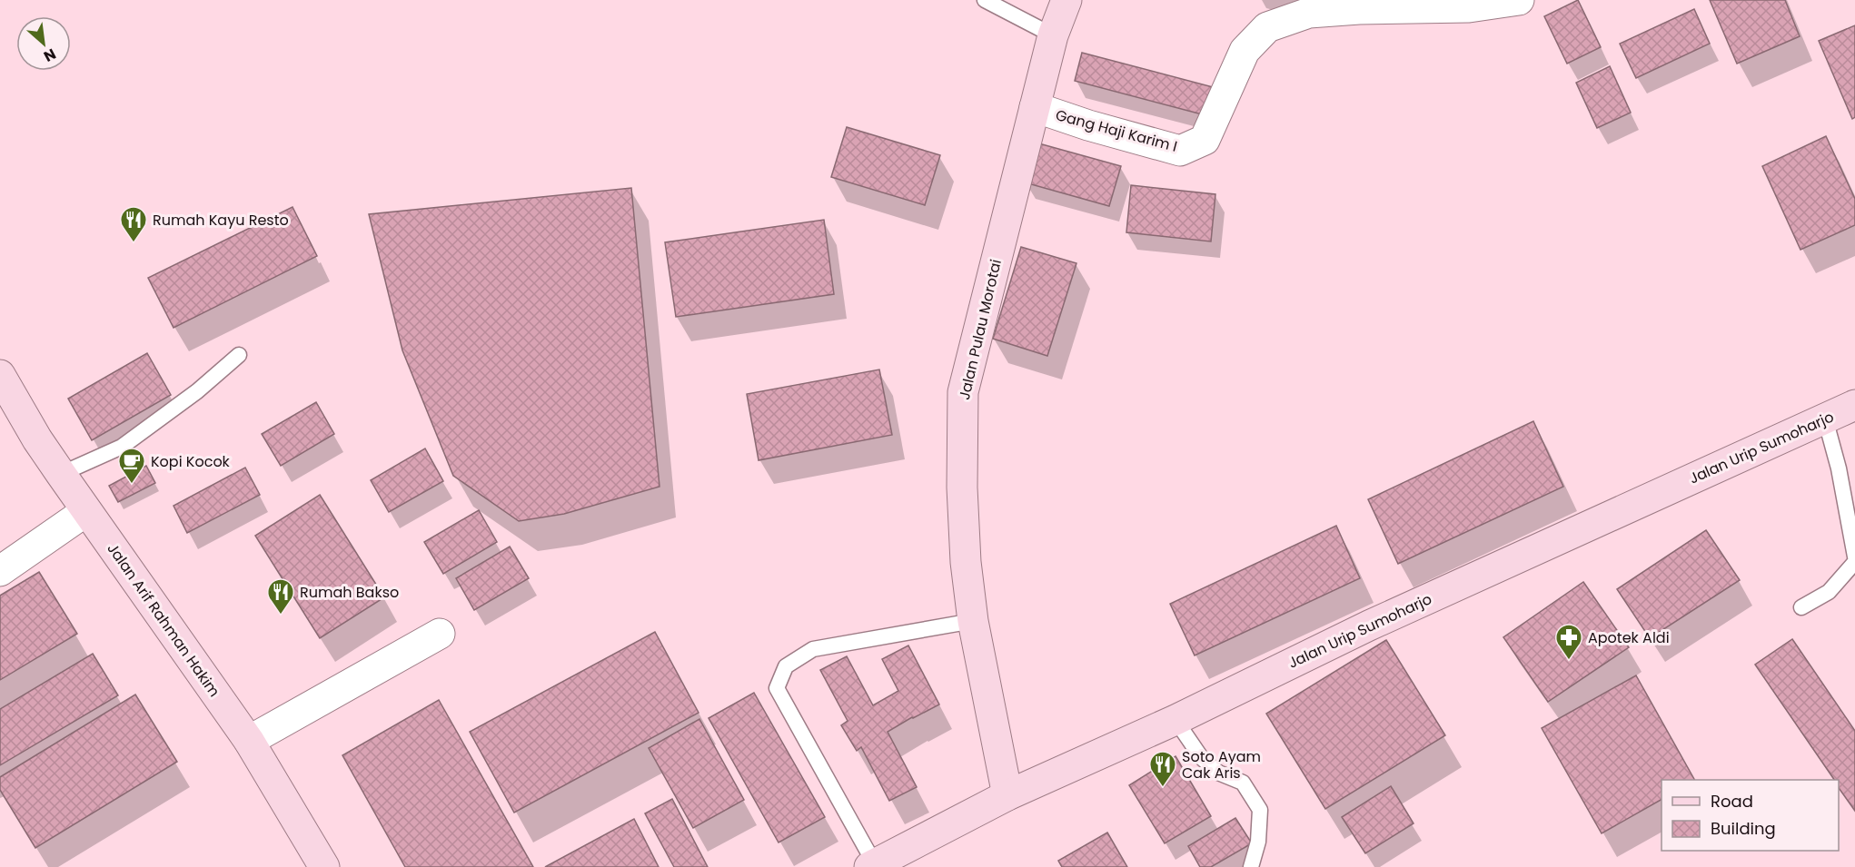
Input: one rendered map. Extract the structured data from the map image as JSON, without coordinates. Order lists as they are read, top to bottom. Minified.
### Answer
{"streets":{"street":["Gang Haji Karim I","Jalan Pulau Morotai","Jalan Urip Sumoharjo","Jalan Arif Rahman Hakim"]},"crossings":[["Gang Haji Karim I","Jalan Pulau Morotai"],["Jalan Pulau Morotai","Jalan Urip Sumoharjo"]],"places":{"restaurant":["Rumah Kayu Resto","Rumah Bakso","Soto Ayam Cak Aris"],"cafe":["Kopi Kocok"],"pharmacy":["Apotek Aldi"]},"legend":["Road","Building"],"north":"bottom right"}
